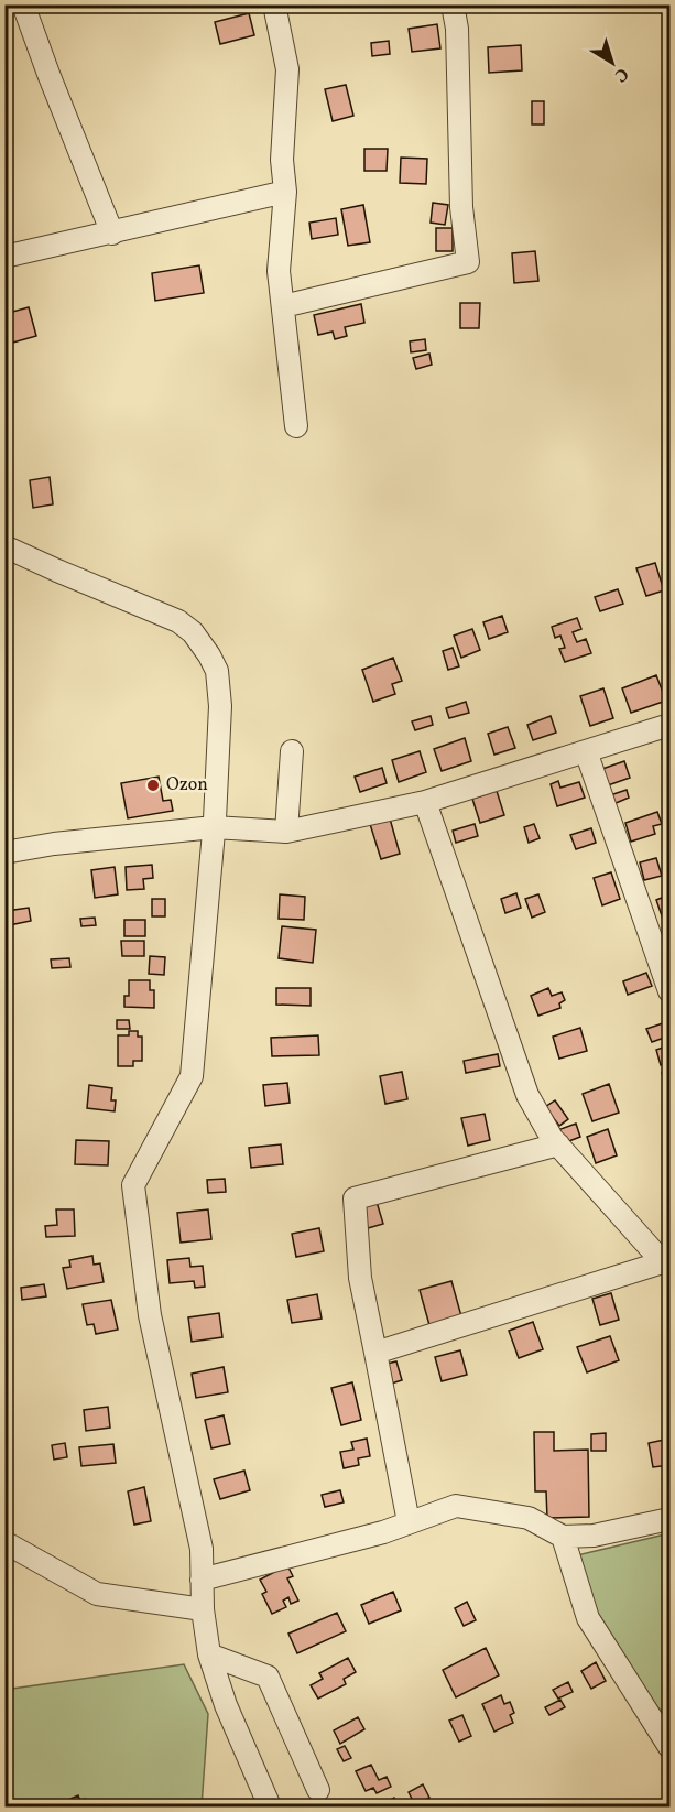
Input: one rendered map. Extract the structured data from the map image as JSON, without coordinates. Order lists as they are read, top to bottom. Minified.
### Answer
{"places":["Ozon"],"north":"bottom right"}
